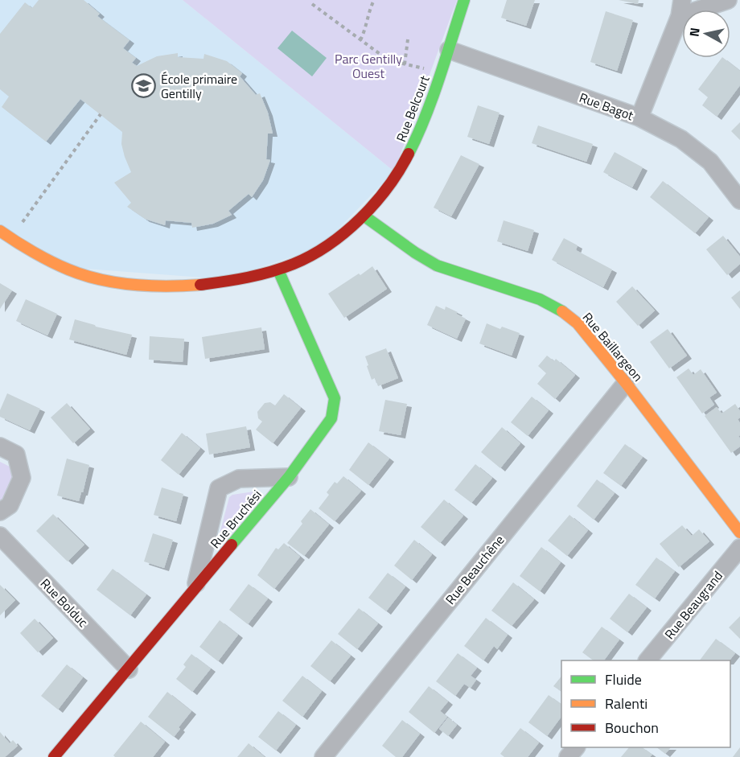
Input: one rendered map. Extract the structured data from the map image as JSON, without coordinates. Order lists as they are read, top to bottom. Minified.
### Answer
{"streets":{"street":["Rue Bagot","Rue Belcourt","Rue Baillargeon","Rue Bruchési","Rue Beauchêne","Rue Bolduc","Rue Beaugrand"]},"crossings":[["Rue Bagot","Rue Belcourt"],["Rue Belcourt","Rue Baillargeon"],["Rue Belcourt","Rue Bruchési"],["Rue Baillargeon","Rue Beauchêne"],["Rue Bruchési","Rue Bolduc"]],"parks":["Parc Gentilly Ouest"],"places":{"school or university":["École primaire Gentilly"]},"legend":["Fluide","Ralenti","Bouchon"],"north":"left"}
